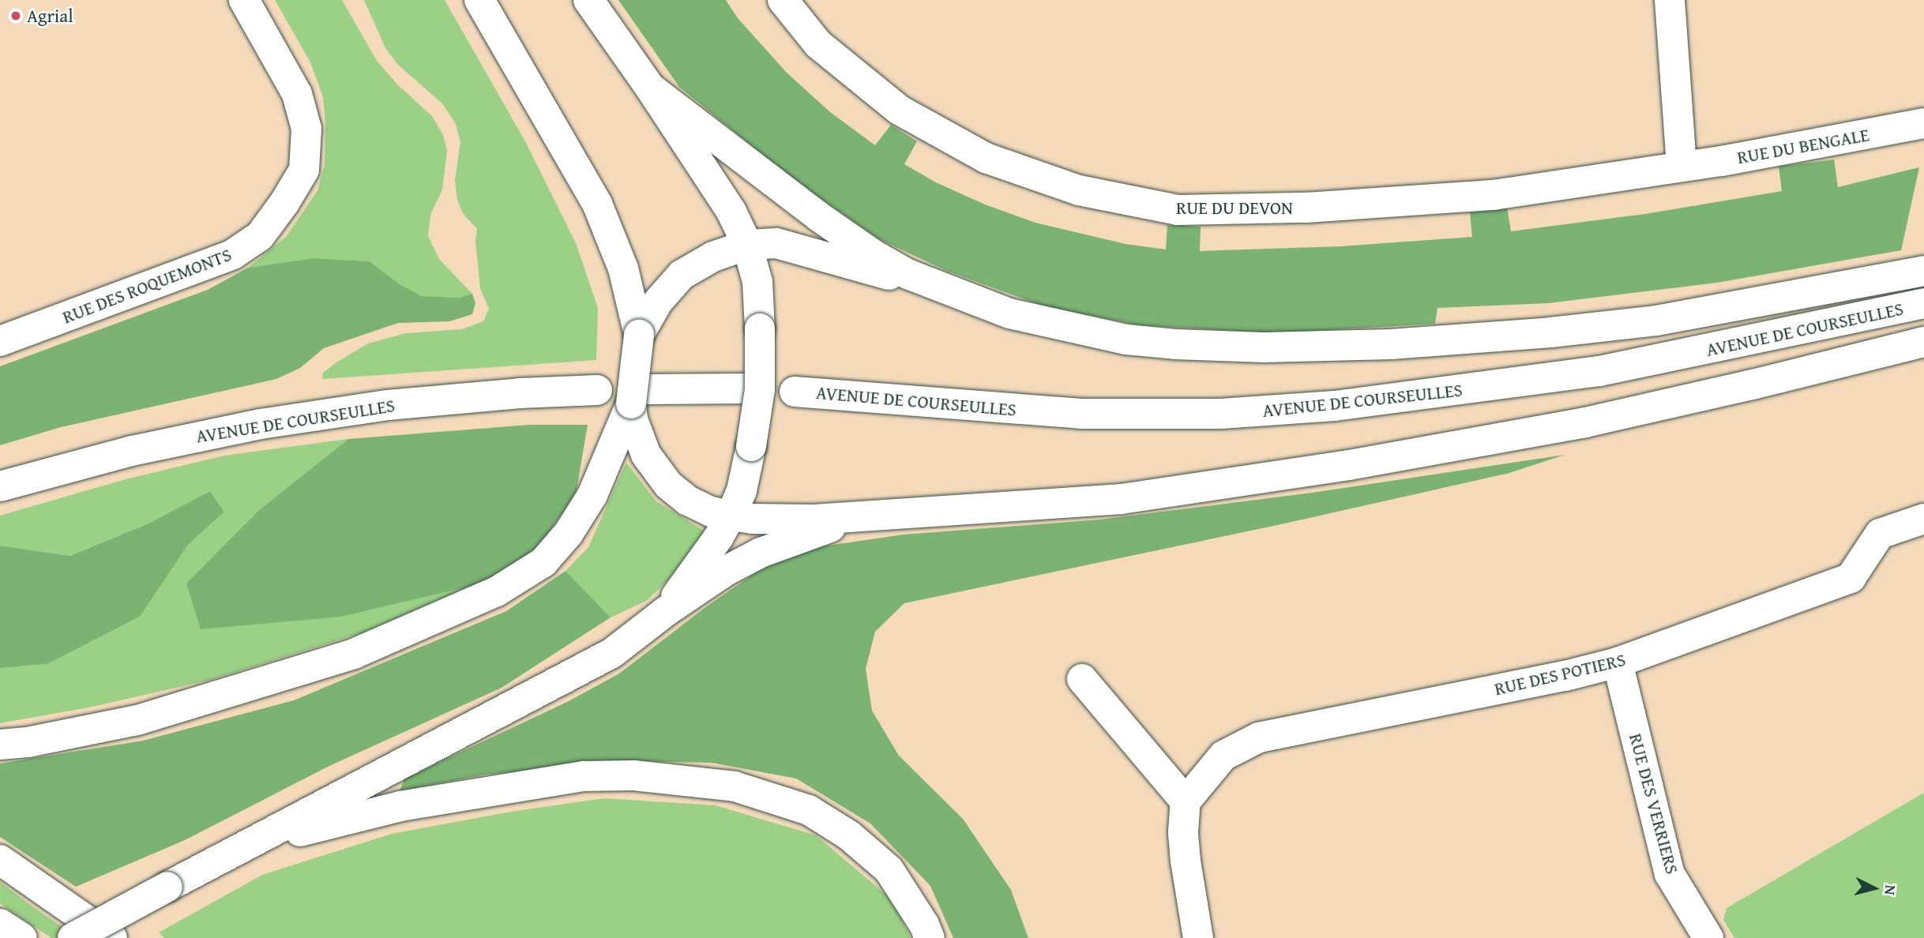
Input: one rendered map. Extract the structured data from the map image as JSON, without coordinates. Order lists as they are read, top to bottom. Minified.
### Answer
{"streets":{"street":["RUE DU BENGALE","RUE DU DEVON","RUE DES ROQUEMONTS","AVENUE DE COURSEULLES","RUE DES POTIERS","RUE DES VERRIERS"]},"crossings":[["RUE DU BENGALE","RUE DU DEVON"],["RUE DES POTIERS","RUE DES VERRIERS"]],"places":["Agrial"],"north":"right"}
